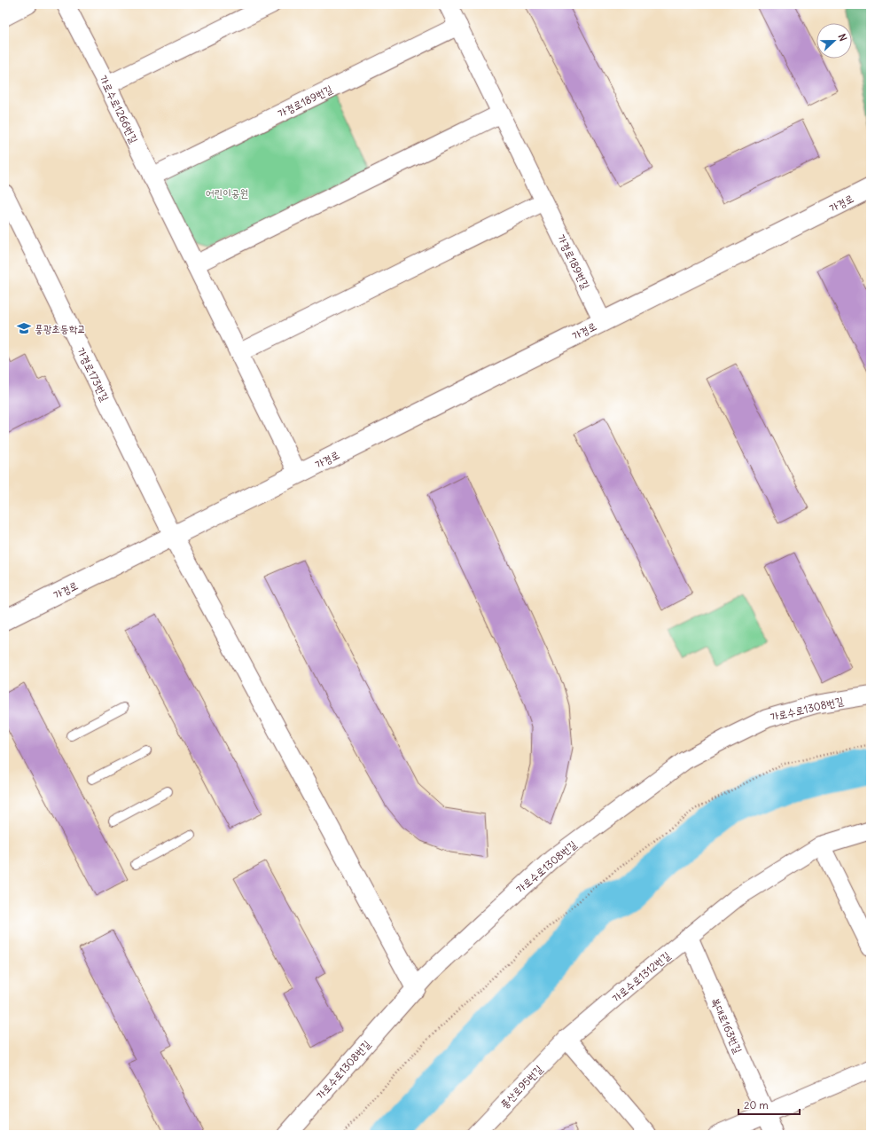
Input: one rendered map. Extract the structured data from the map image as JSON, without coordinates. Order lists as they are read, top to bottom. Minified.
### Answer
{"streets":{"street":["가경로189번길","가로수로1266번길","가경로","가경로173번길","가로수로1308번길","가로수로1312번길","복대로163번길","풍산로95번길"]},"crossings":[["가경로189번길","가로수로1266번길"],["가경로189번길","가경로"],["가경로","가경로173번길"],["가로수로1312번길","복대로163번길"],["가로수로1312번길","풍산로95번길"]],"parks":["어린이공원"],"places":{"school or university":["풍광초등학교"]},"scale_bar":"20 m","north":"right"}
